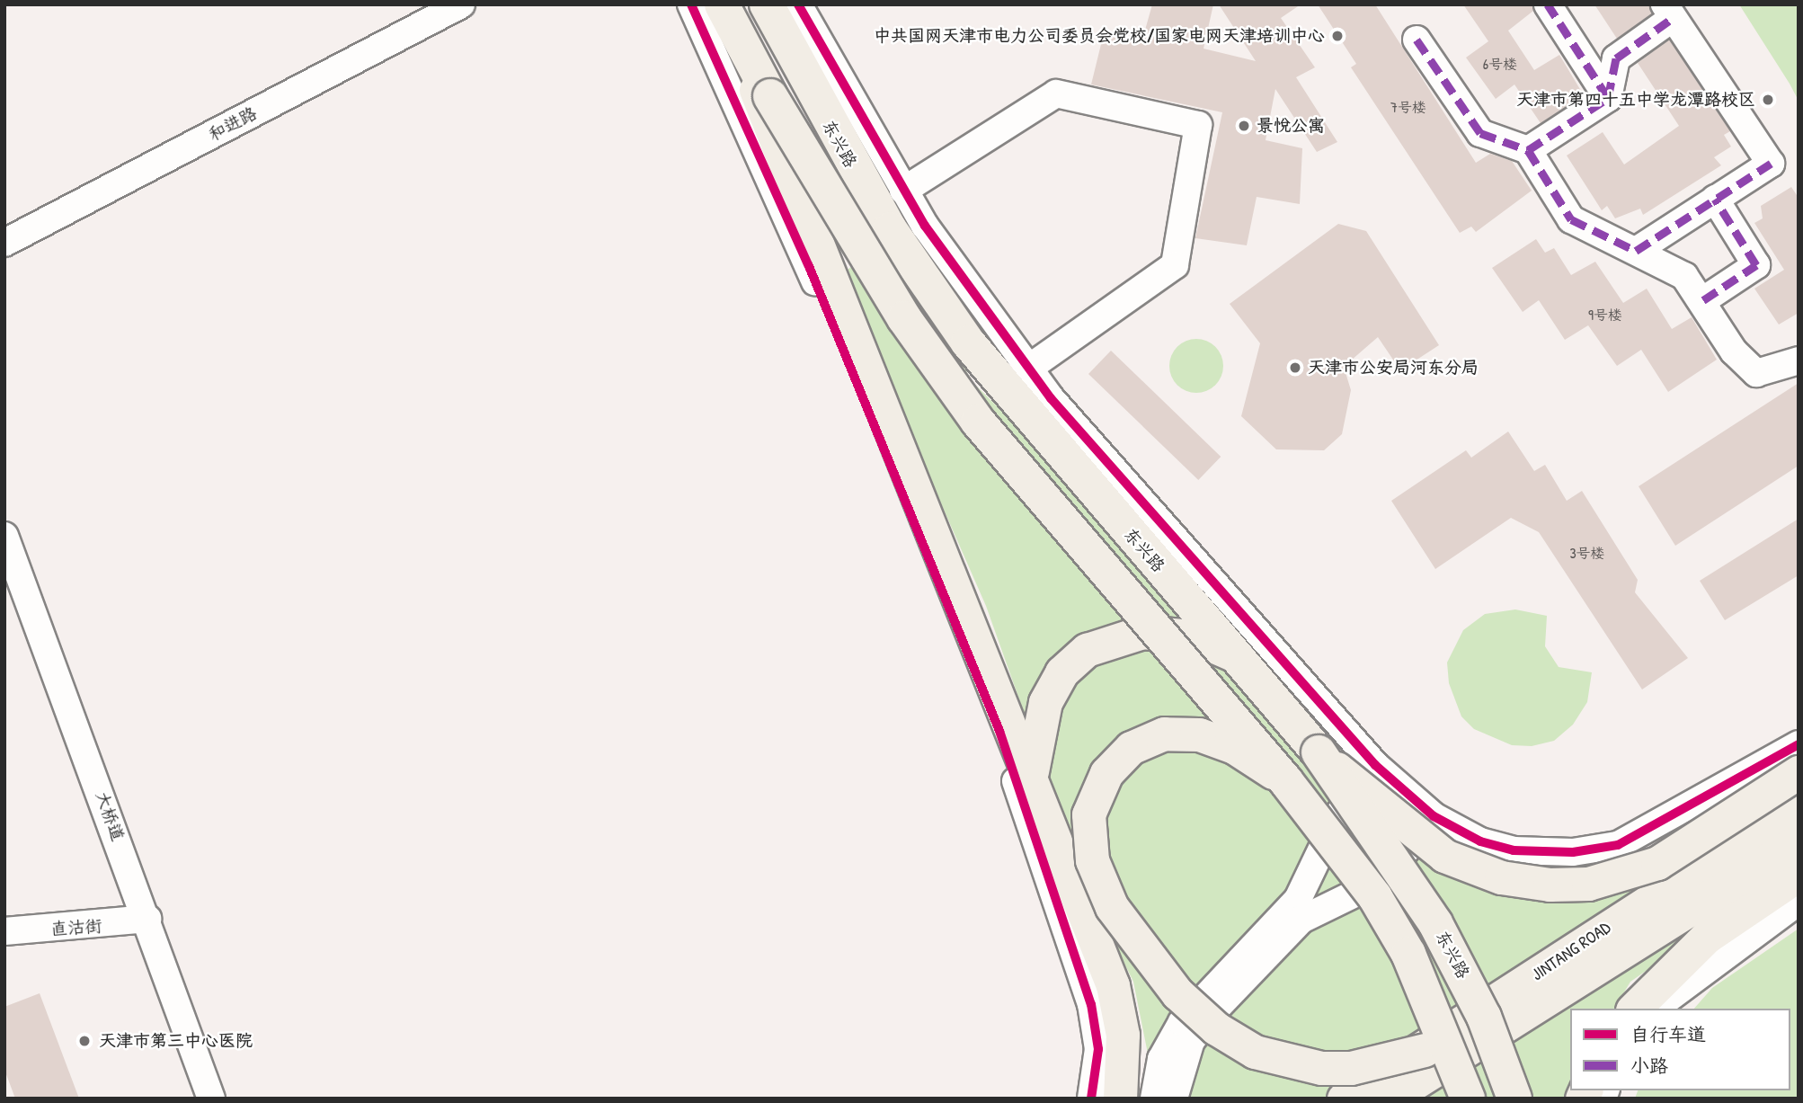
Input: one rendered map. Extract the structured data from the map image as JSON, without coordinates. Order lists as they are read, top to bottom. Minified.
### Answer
{"streets":{"highway":["东兴路"],"main road":["JINTANG ROAD"],"street":["和进路","大桥道","直沽街"]},"crossings":[["大桥道","直沽街"]],"places":["中共国网天津市电力公司委员会党校/国家电网天津培训中心","天津市第四十五中学龙潭路校区","景悦公寓","天津市公安局河东分局","天津市第三中心医院"],"house_numbers":["6号楼","7号楼","9号楼","3号楼"],"legend":["自行车道","小路"]}
